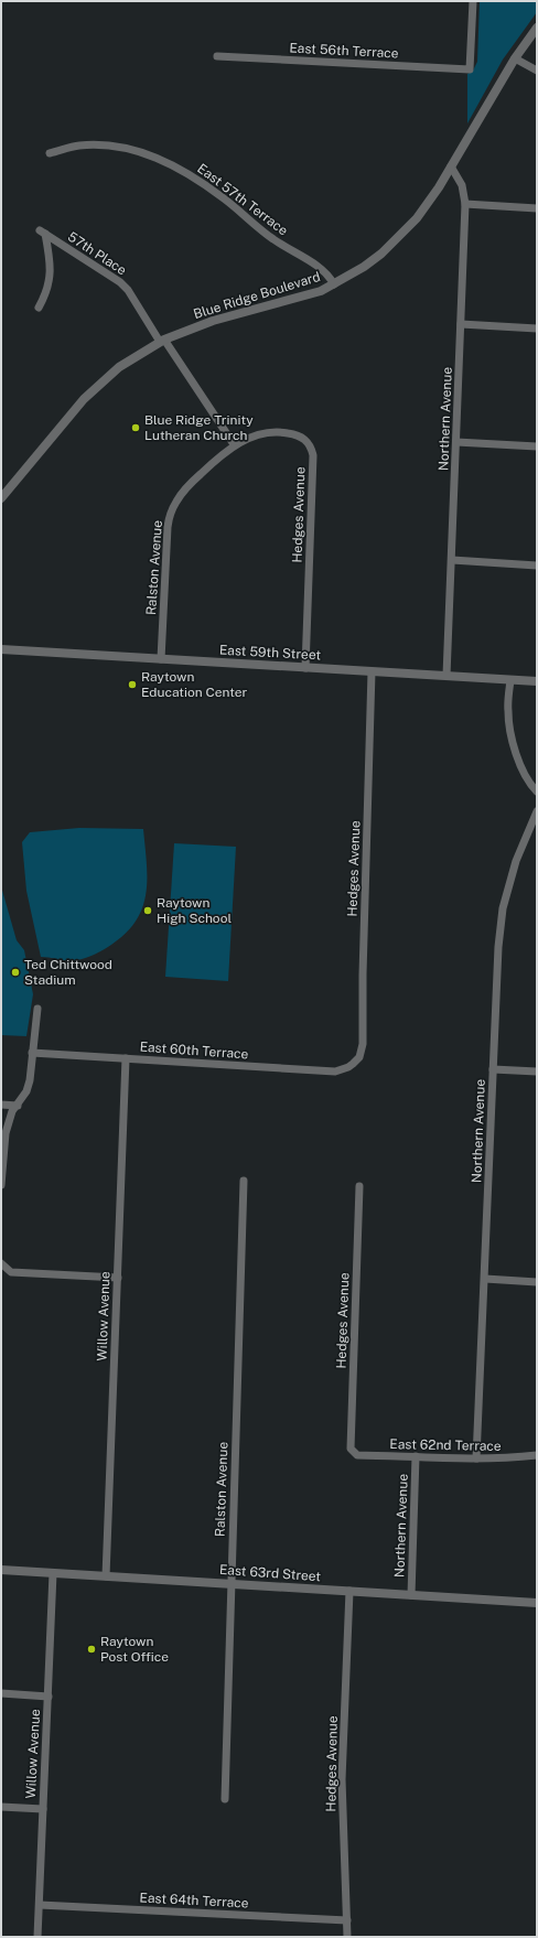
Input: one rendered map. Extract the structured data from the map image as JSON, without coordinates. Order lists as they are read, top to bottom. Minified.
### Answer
{"streets":{"street":["East 56th Terrace","East 57th Terrace","57th Place","Blue Ridge Boulevard","Northern Avenue","Hedges Avenue","Ralston Avenue","East 59th Street","East 60th Terrace","Willow Avenue","East 62nd Terrace","East 63rd Street","East 64th Terrace"]},"crossings":[["East 57th Terrace","Blue Ridge Boulevard"],["57th Place","Blue Ridge Boulevard"],["Blue Ridge Boulevard","Northern Avenue"],["Northern Avenue","East 59th Street"],["Northern Avenue","East 62nd Terrace"],["Northern Avenue","East 63rd Street"],["Hedges Avenue","Ralston Avenue"],["Hedges Avenue","East 59th Street"],["Hedges Avenue","East 60th Terrace"],["Hedges Avenue","East 62nd Terrace"],["Hedges Avenue","East 63rd Street"],["Hedges Avenue","East 64th Terrace"],["Ralston Avenue","East 59th Street"],["Ralston Avenue","East 63rd Street"],["East 60th Terrace","Willow Avenue"],["Willow Avenue","East 63rd Street"],["Willow Avenue","East 64th Terrace"]],"places":["Blue Ridge Trinity Lutheran Church","Raytown Education Center","Raytown High School","Ted Chittwood Stadium","Raytown Post Office"]}
